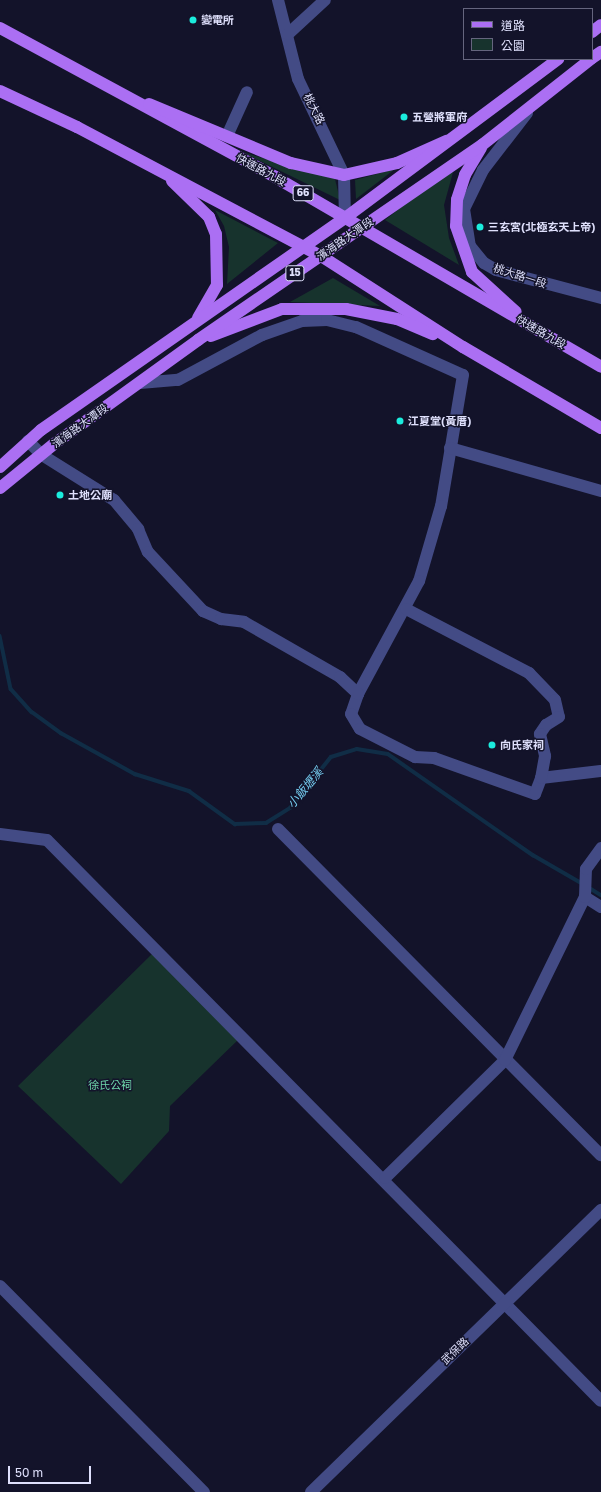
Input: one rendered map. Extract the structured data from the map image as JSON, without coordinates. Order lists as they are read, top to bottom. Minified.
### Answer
{"streets":{"main road":["快速路九段","66","濱海路大潭段","15"],"street":["桃大路","桃大路一段","武保路"]},"crossings":[["桃大路","快速路九段"],["桃大路","濱海路大潭段"],["快速路九段","濱海路大潭段"],["濱海路大潭段","桃大路一段"]],"water":["小飯壢溪"],"parks":["徐氏公祠"],"places":["變電所","五營將軍府","三玄宮(北極玄天上帝)","江夏堂(黃厝)","土地公廟","向氏家祠"],"legend":["道路","公園"],"scale_bar":"50 m"}
